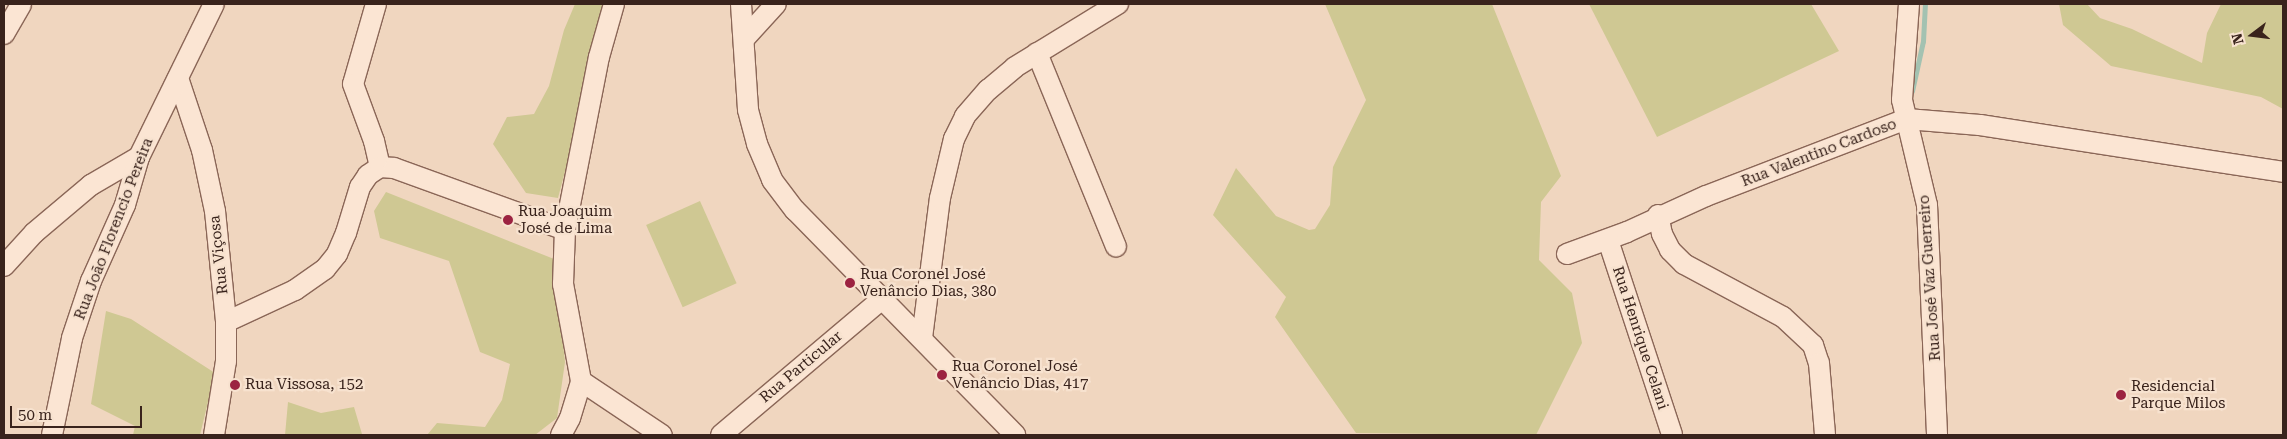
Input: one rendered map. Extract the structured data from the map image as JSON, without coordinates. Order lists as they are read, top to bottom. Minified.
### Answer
{"streets":{"street":["Rua Valentino Cardoso","Rua João Florencio Pereira","Rua Viçosa","Rua José Vaz Guerreiro","Rua Henrique Celani","Rua Particular"]},"crossings":[["Rua Valentino Cardoso","Rua José Vaz Guerreiro"],["Rua Valentino Cardoso","Rua Henrique Celani"],["Rua João Florencio Pereira","Rua Viçosa"]],"places":["Rua Joaquim José de Lima","Rua Coronel José Venâncio Dias, 380","Rua Coronel José Venâncio Dias, 417","Rua Vissosa, 152","Residencial Parque Milos"],"scale_bar":"50 m","north":"left"}
